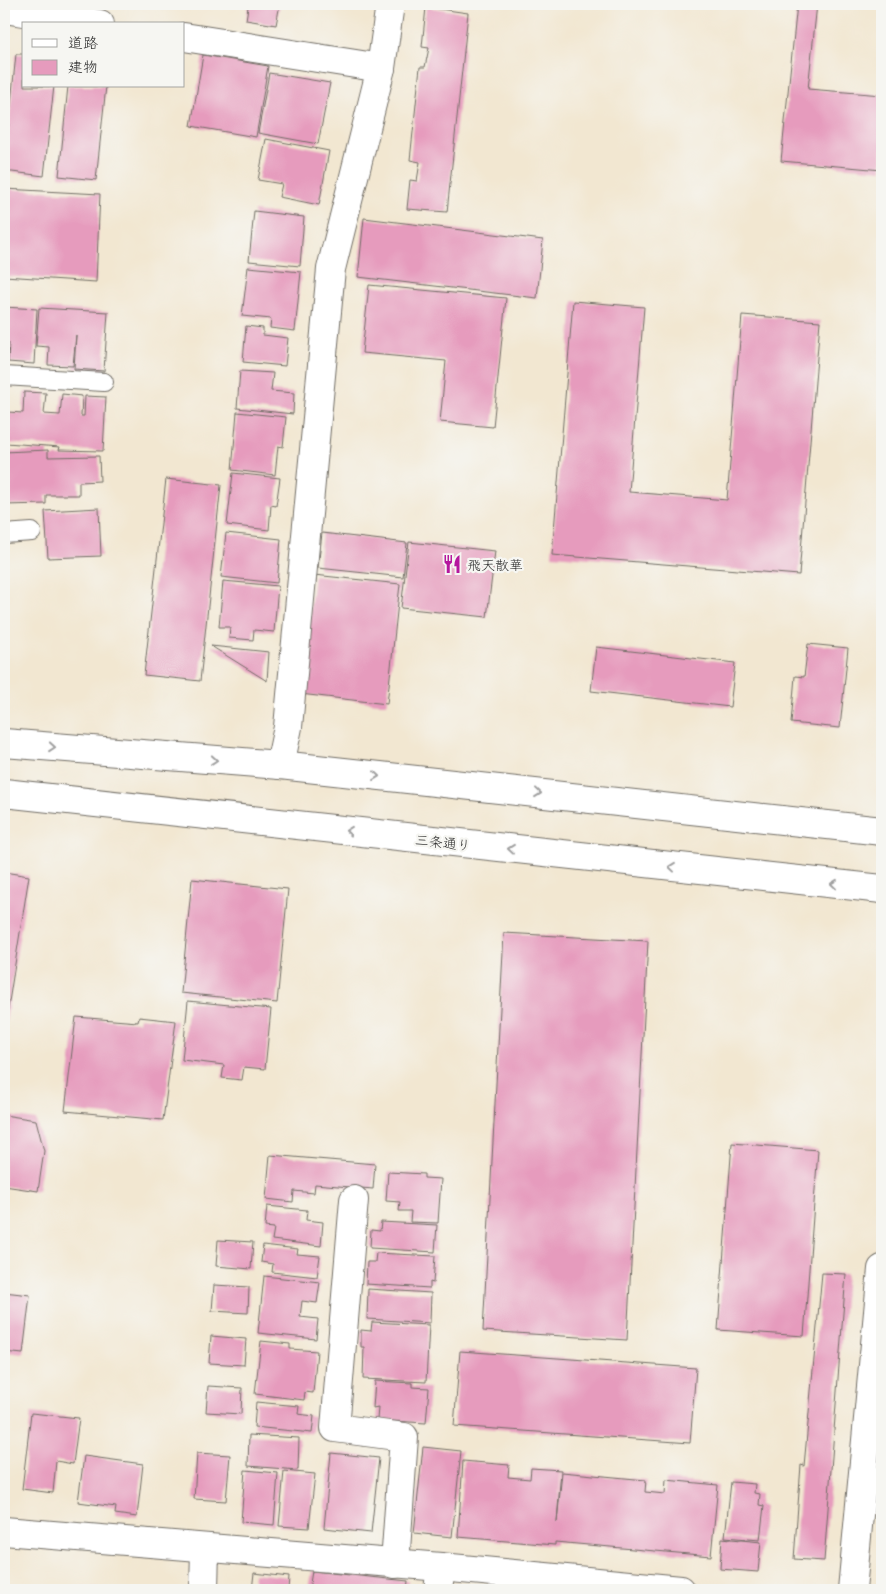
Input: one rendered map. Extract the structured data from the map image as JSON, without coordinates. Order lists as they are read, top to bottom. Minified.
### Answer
{"streets":{"street":["三条通り"]},"places":{"restaurant":["飛天散華"]},"legend":["道路","建物"]}
